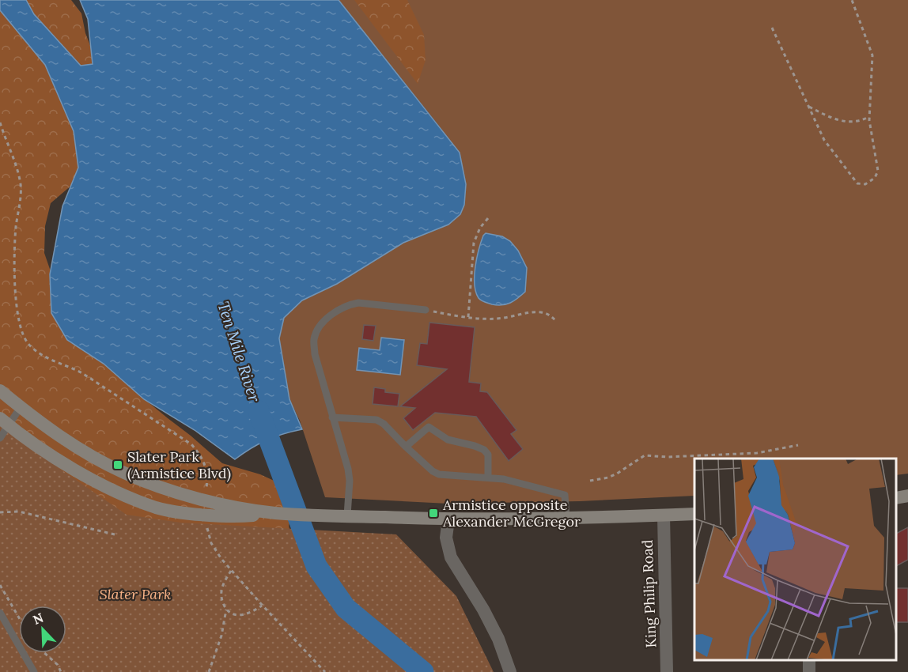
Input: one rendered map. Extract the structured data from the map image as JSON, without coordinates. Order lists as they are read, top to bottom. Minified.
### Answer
{"streets":{"street":["King Philip Road"]},"water":["Ten Mile River"],"parks":["Slater Park"],"places":{"transit":["Slater Park (Armistice Blvd)","Armistice opposite Alexander McGregor"]},"north":"top left"}
